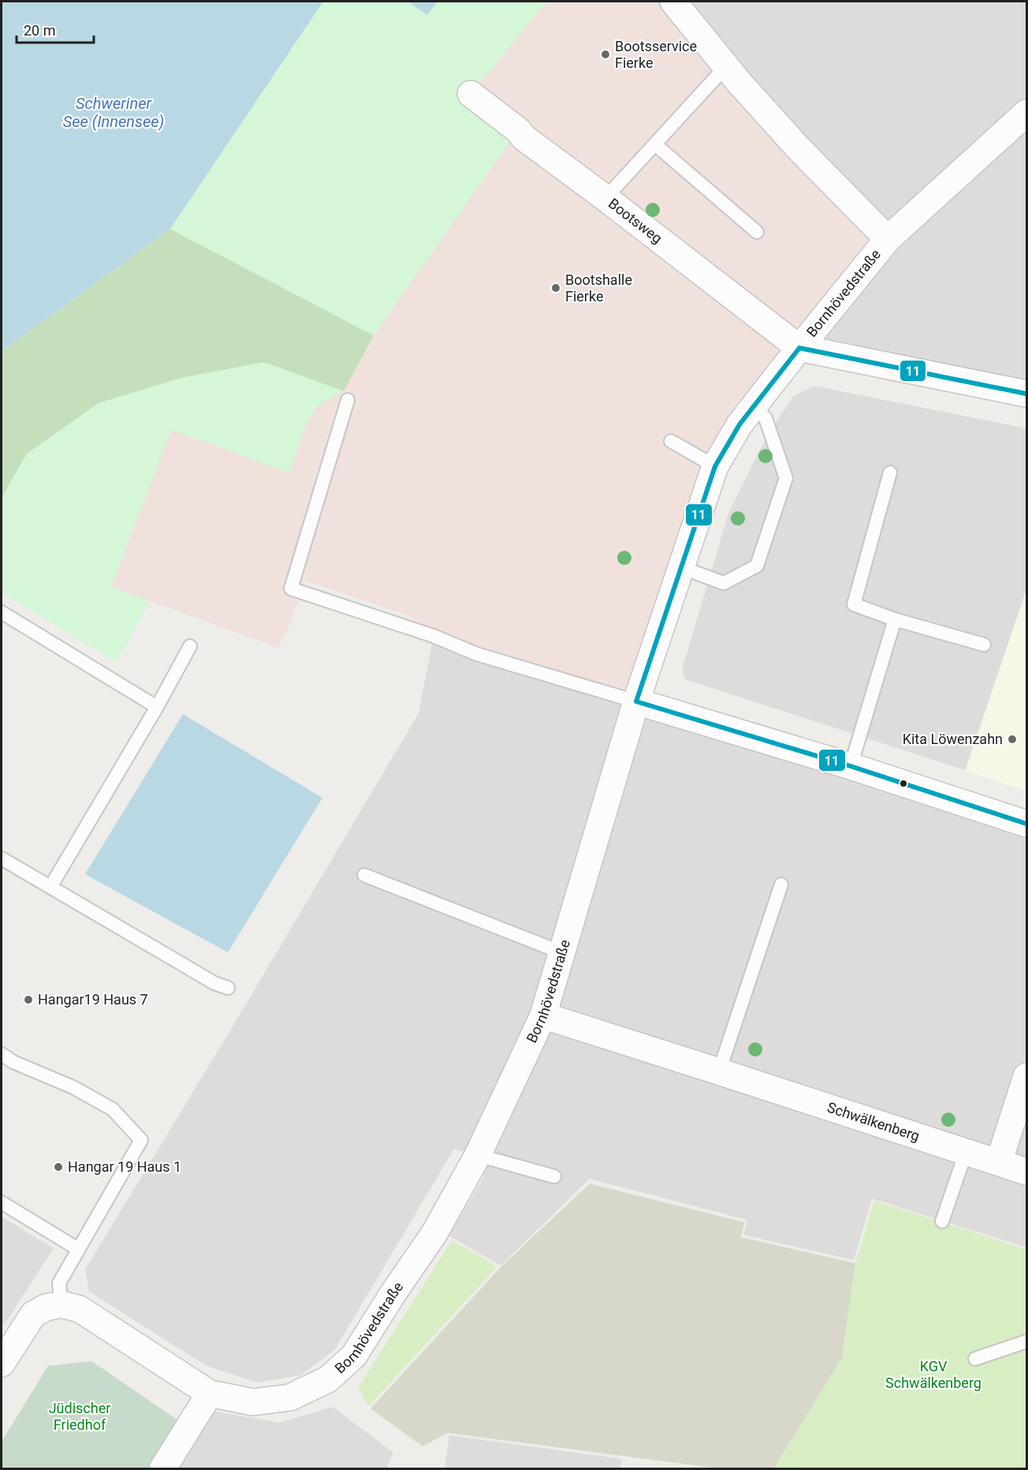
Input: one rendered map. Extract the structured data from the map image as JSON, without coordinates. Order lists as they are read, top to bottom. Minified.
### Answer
{"streets":{"street":["Bootsweg","Bornhövedstraße","Schwälkenberg"]},"crossings":[["Bootsweg","Bornhövedstraße"],["Bornhövedstraße","Schwälkenberg"]],"water":["Schweriner See (Innensee)"],"parks":["KGV Schwälkenberg","Jüdischer Friedhof"],"places":["Bootsservice Fierke","Bootshalle Fierke","Kita Löwenzahn","Hangar19 Haus 7","Hangar 19 Haus 1"],"lines":["transit line 11"],"scale_bar":"20 m"}
